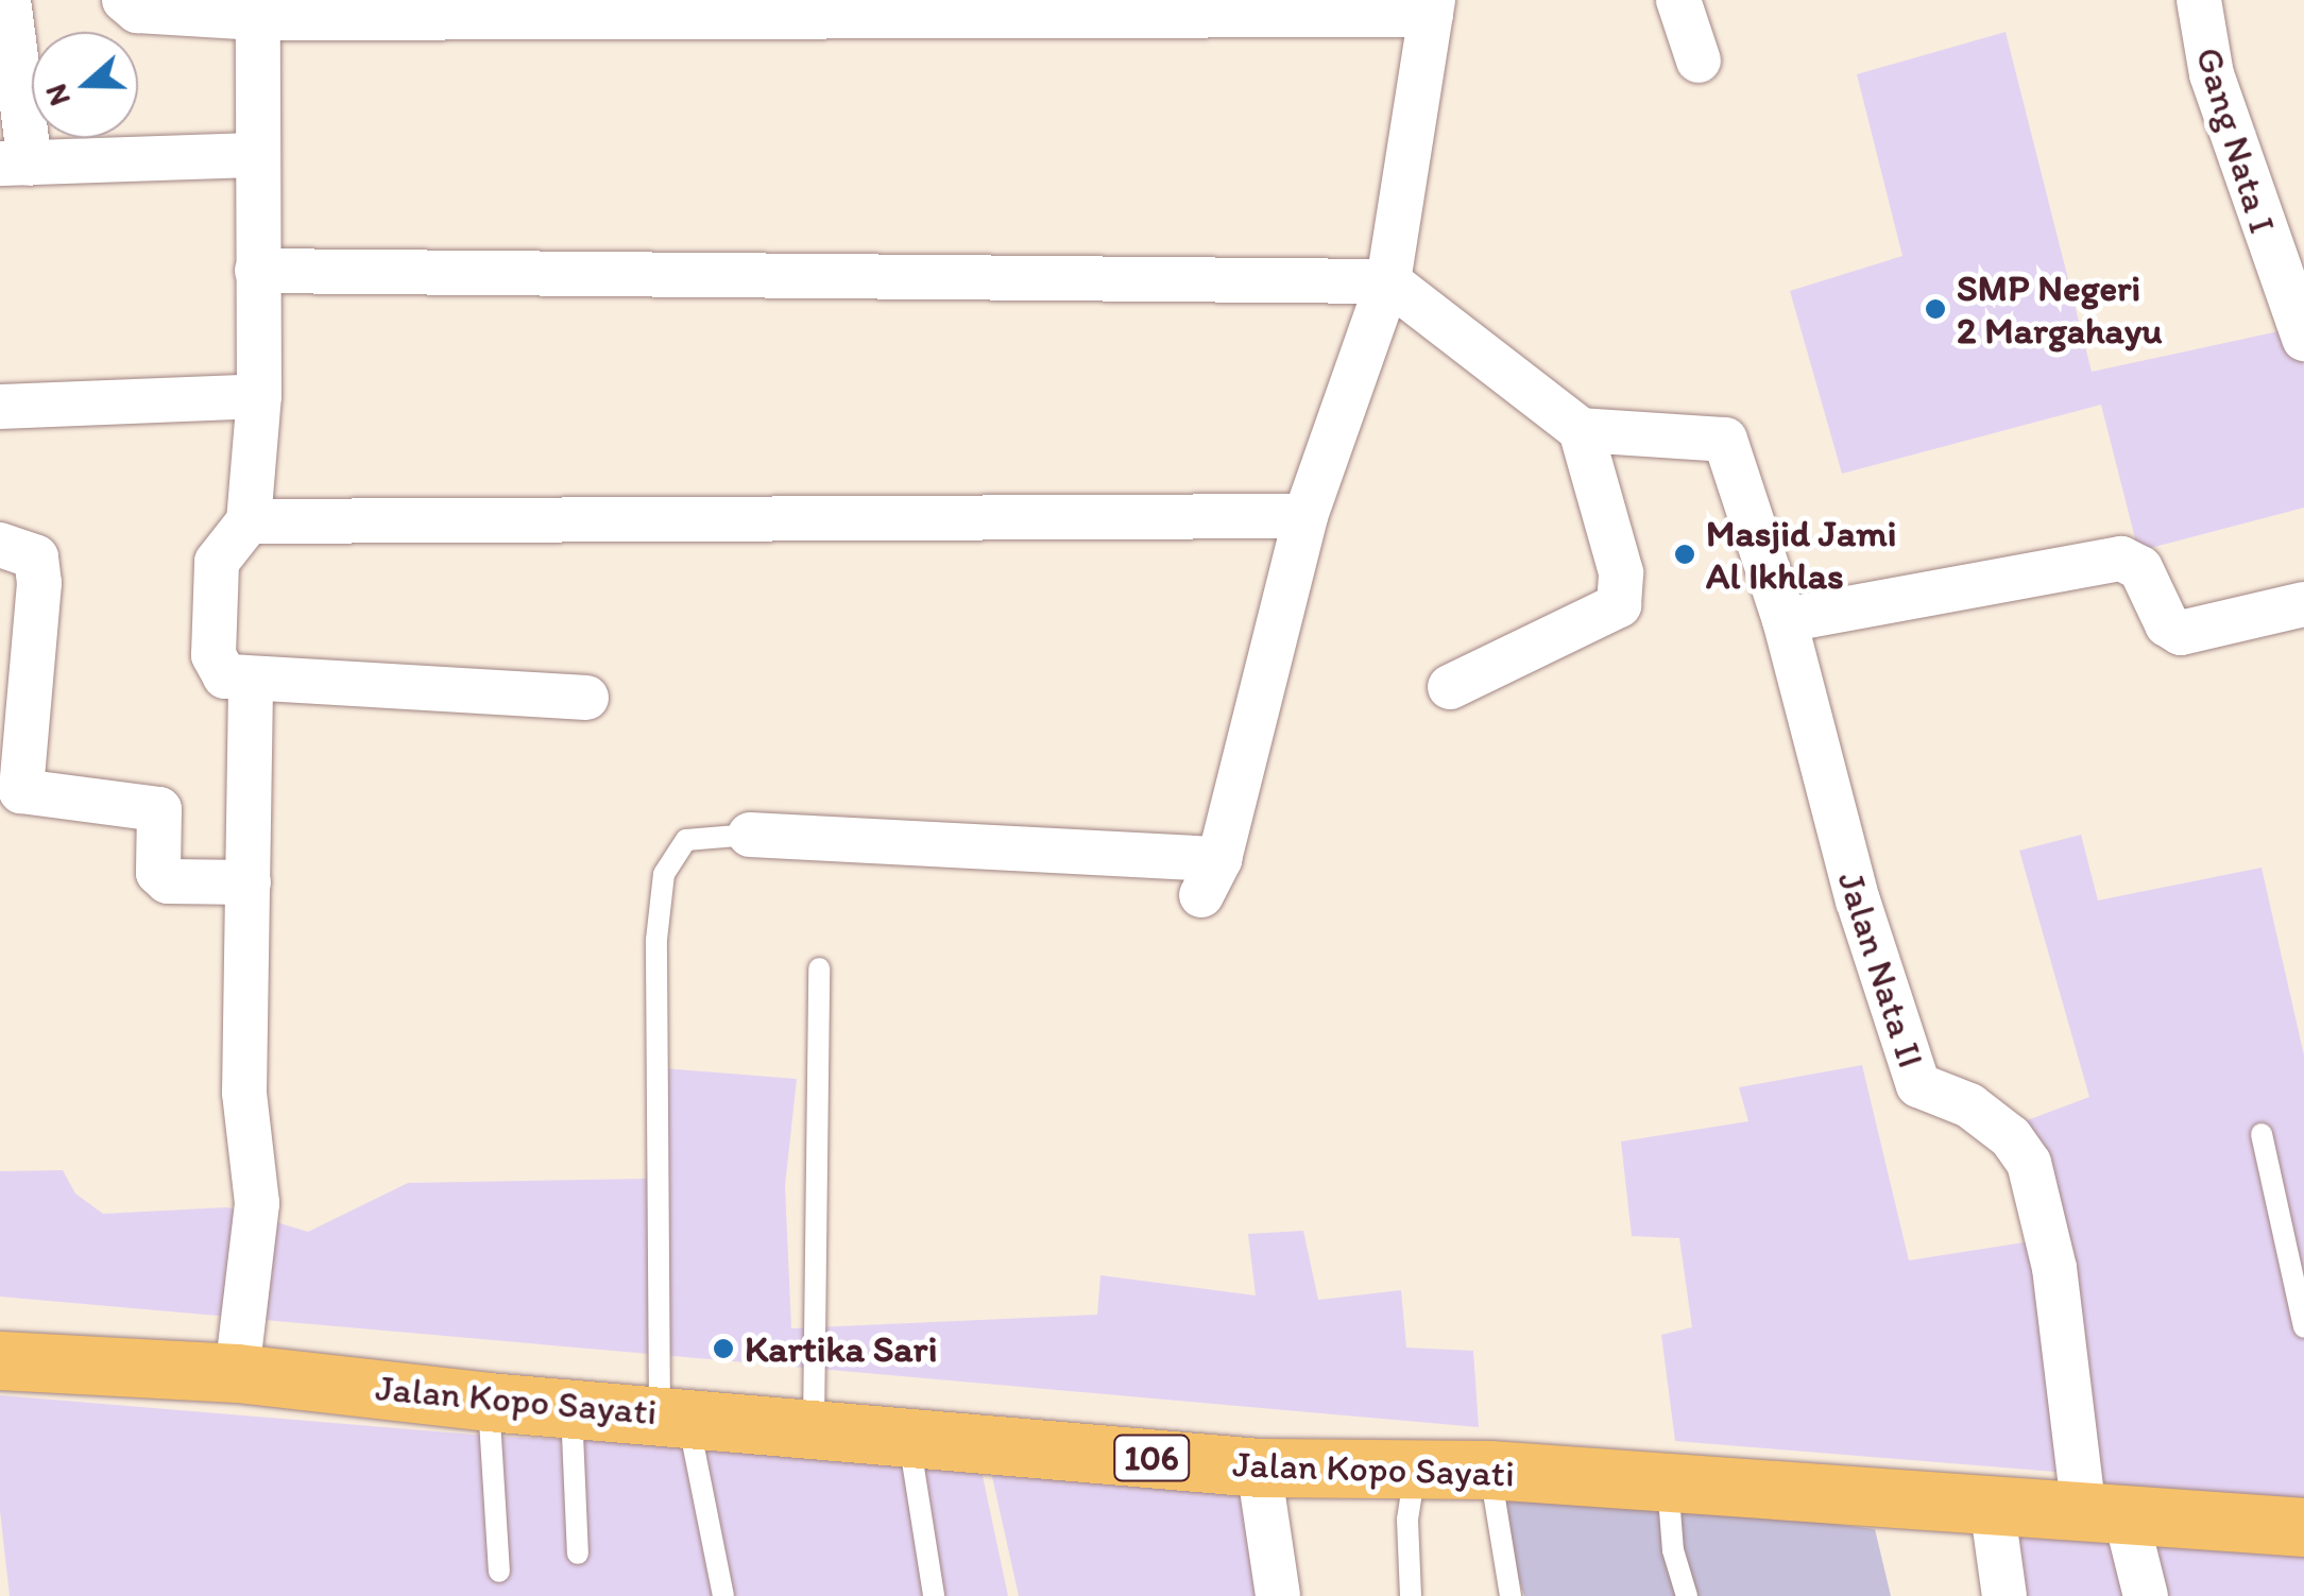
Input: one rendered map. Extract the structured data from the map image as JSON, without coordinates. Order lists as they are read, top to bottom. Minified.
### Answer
{"streets":{"main road":["Jalan Kopo Sayati","106"],"street":["Gang Nata I","Jalan Nata II"]},"crossings":[["Jalan Nata II","Jalan Kopo Sayati"]],"places":["SMP Negeri 2 Margahayu","Masjid Jami Al Ikhlas","Kartika Sari"],"north":"left"}
